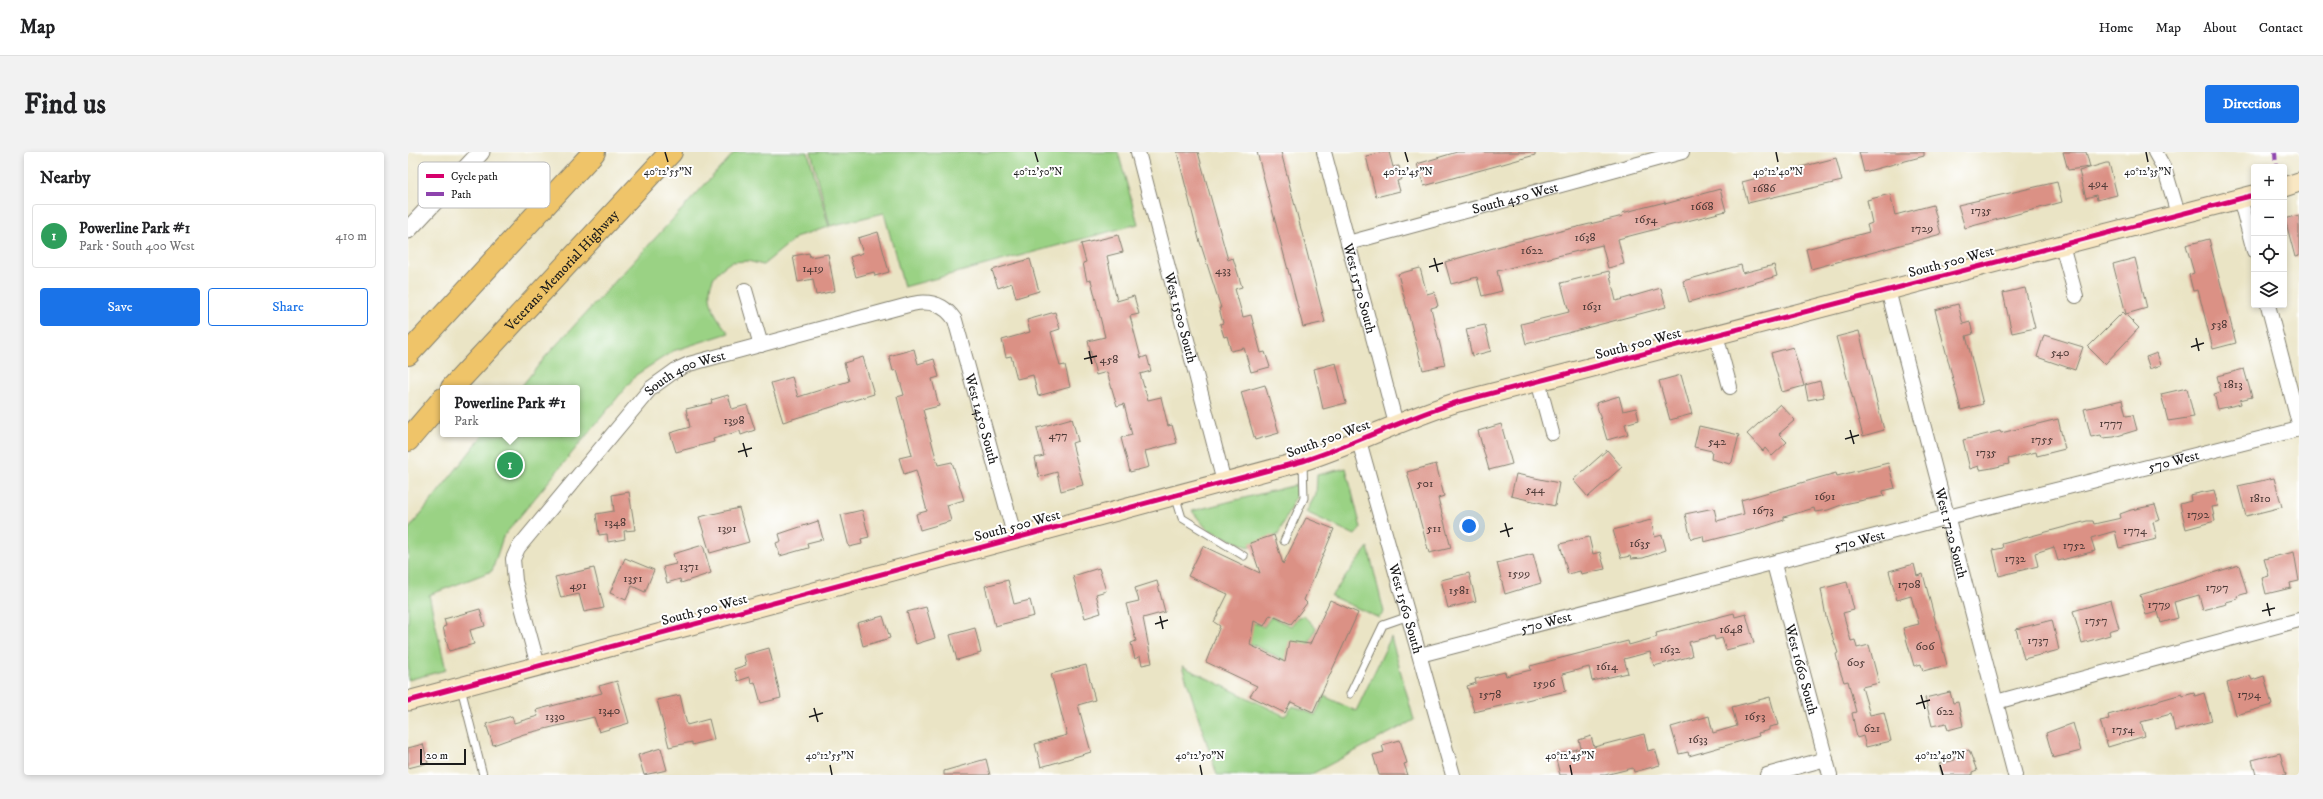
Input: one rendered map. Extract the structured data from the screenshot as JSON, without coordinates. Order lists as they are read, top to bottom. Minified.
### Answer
{"streets":{"highway":["Veterans Memorial Highway"],"main road":["South 500 West"],"street":["South 450 West","West 1570 South","West 1500 South","South 400 West","West 1450 South","570 West","West 1720 South","West 1560 South","West 1660 South"]},"crossings":[["South 450 West","West 1570 South"],["South 500 West","West 1570 South"],["South 500 West","West 1500 South"],["South 500 West","South 400 West"],["South 500 West","West 1450 South"],["South 500 West","West 1720 South"],["South 500 West","West 1560 South"],["South 400 West","West 1450 South"],["570 West","West 1720 South"],["570 West","West 1560 South"],["570 West","West 1660 South"]],"house_numbers":["494","1686","1668","1735","1654","1729","1638","1622","1419","433","1631","538","540","458","1813","1398","1777","477","1755","542","1735","501","544","1691","1810","1673","1792","1348","1391","511","1774","1635","1752","1732","1371","1599","1351","1708","491","1797","1581","1779","1757","1648","1737","606","1632","605","1614","1596","1578","1794","1340","622","1330","1653","621","1754","1633"],"legend":["Cycle path","Path"],"scale_bar":"20 m","page":{"header":"Map","nav":["Home","Map","About","Contact"],"buttons":["Directions",["Save","Share"]],"title":"Find us","heading":"Nearby","map_buttons":["+","−"],"list":[{"mark":"1","name":"Powerline Park #1","note":"Park · South 400 West","value":"410 m"}],"popup":["Powerline Park #1","Park"],"pins":"1","scale":"20 m"},"coordinates":["40°12'35\"N","40°12'55\"N","40°12'50\"N","40°12'45\"N","40°12'40\"N"]}
